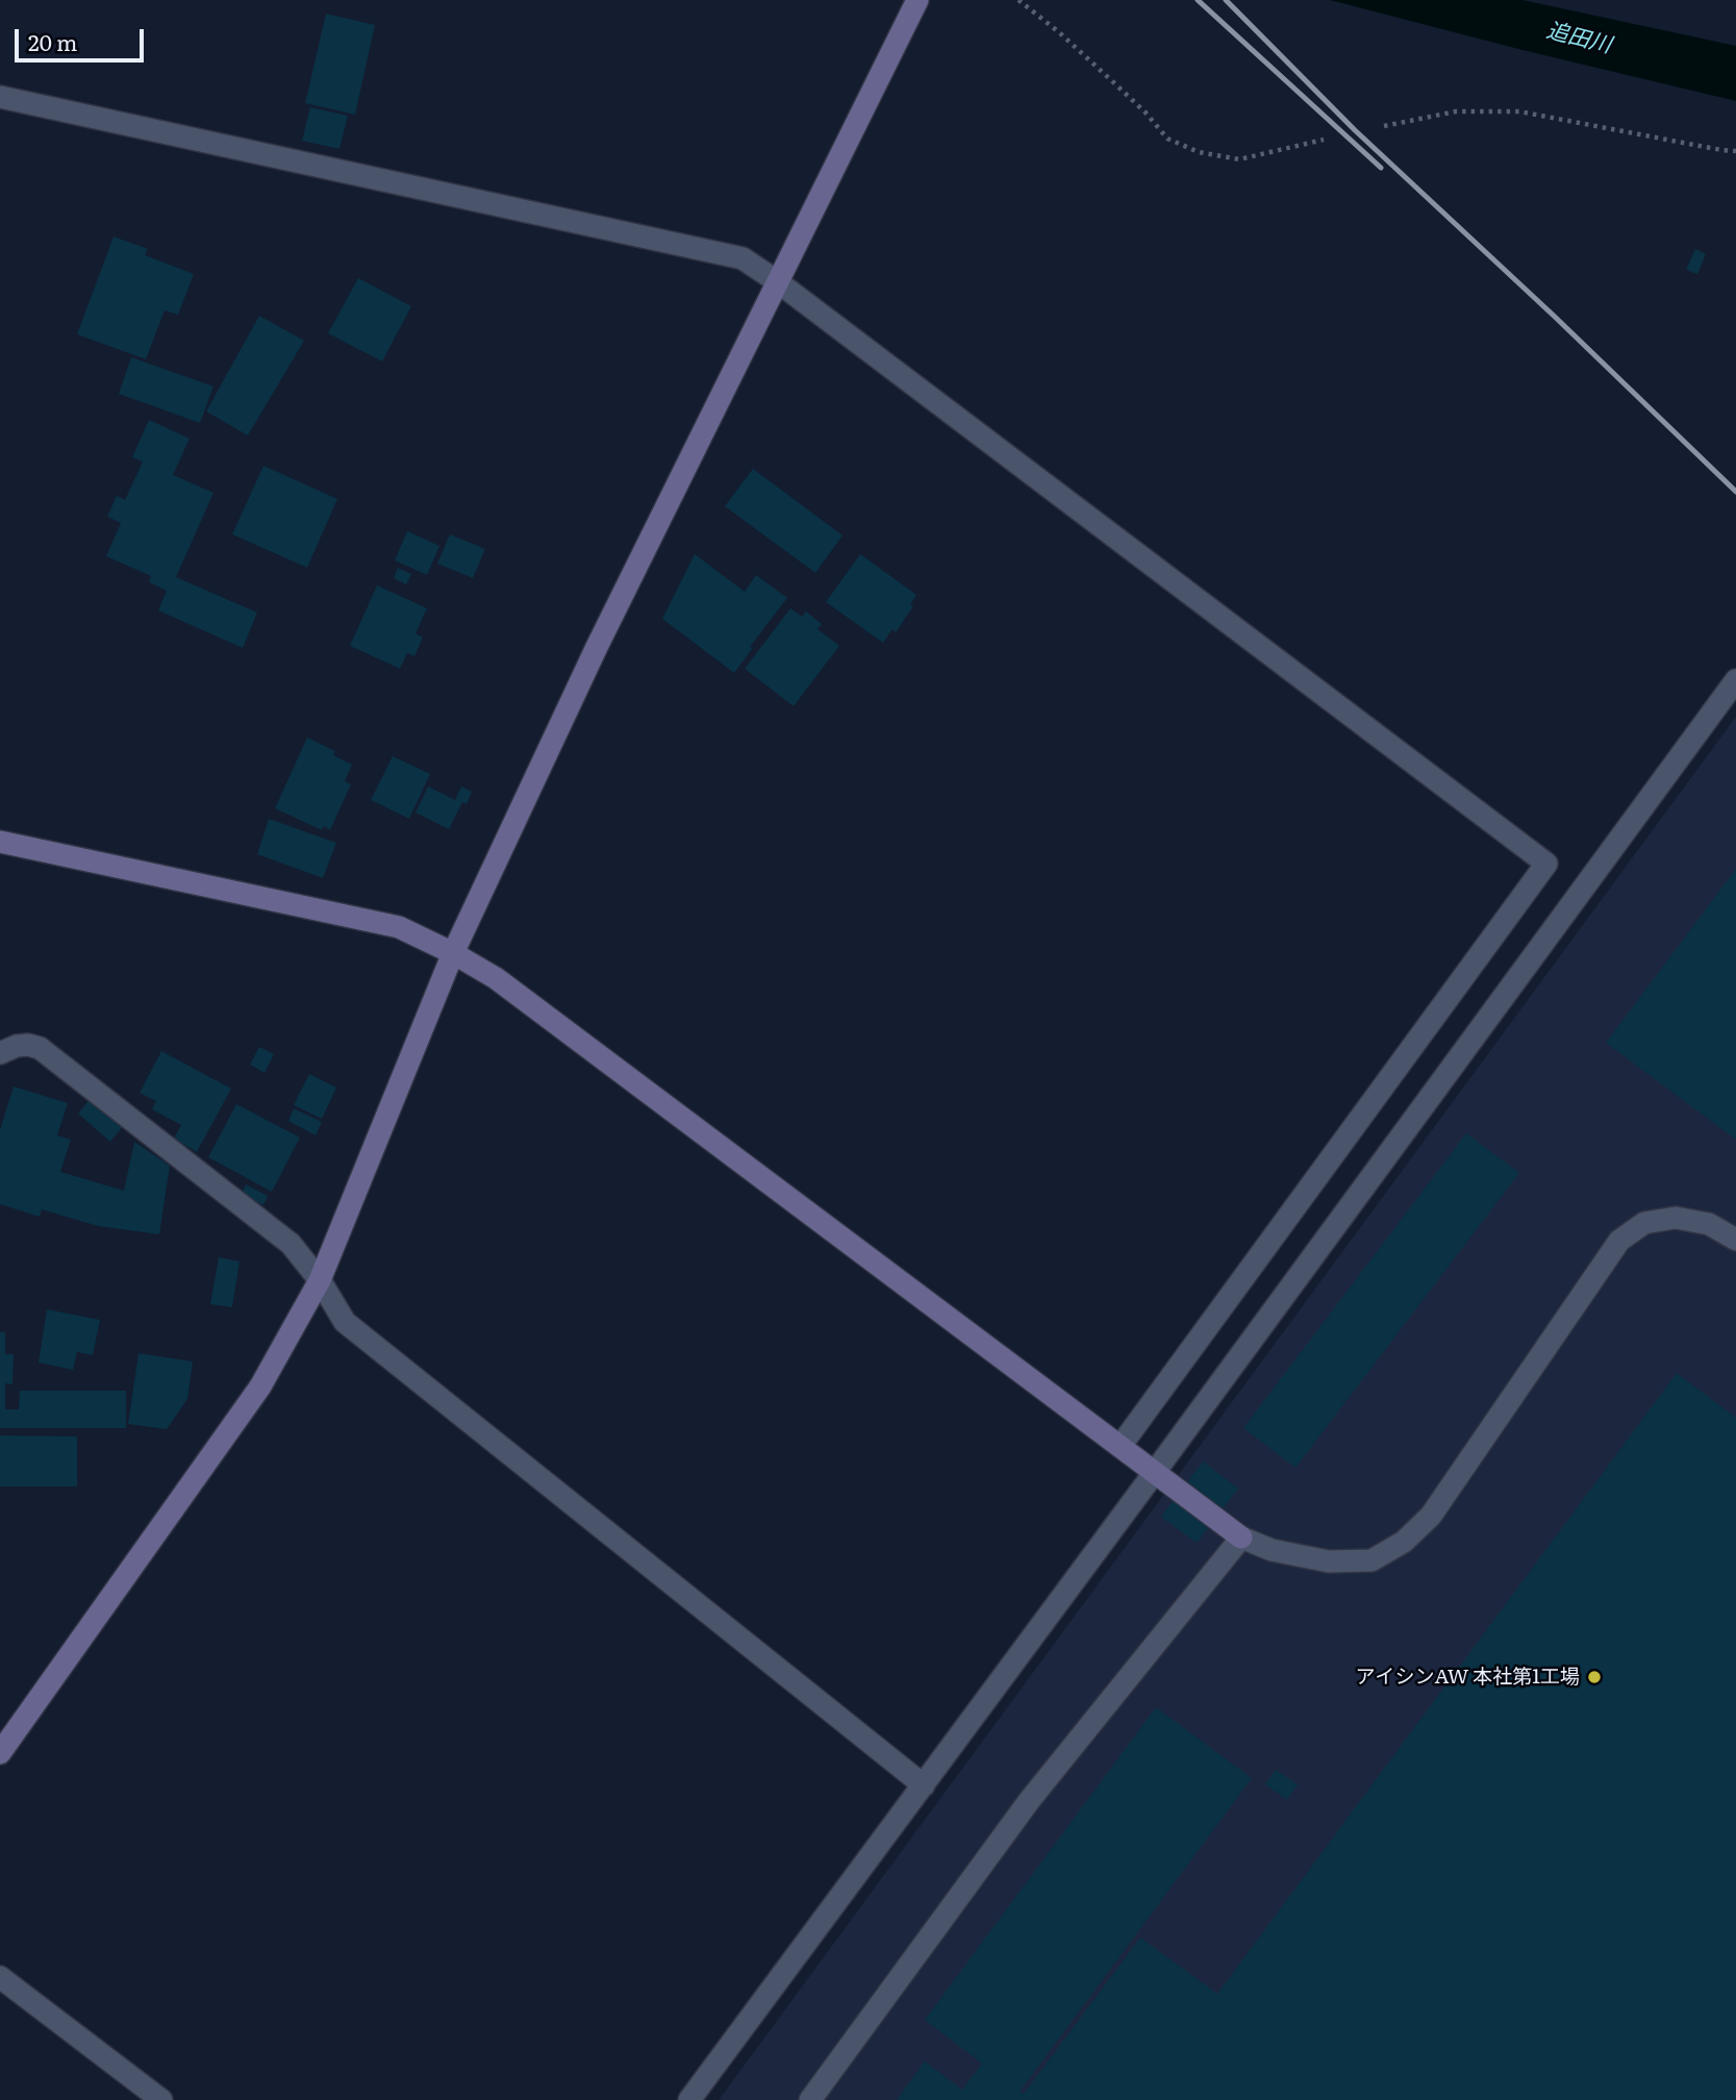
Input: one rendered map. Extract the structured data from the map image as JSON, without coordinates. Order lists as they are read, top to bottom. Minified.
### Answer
{"water":["追田川"],"places":["アイシンAW 本社第1工場"],"scale_bar":"20 m"}
